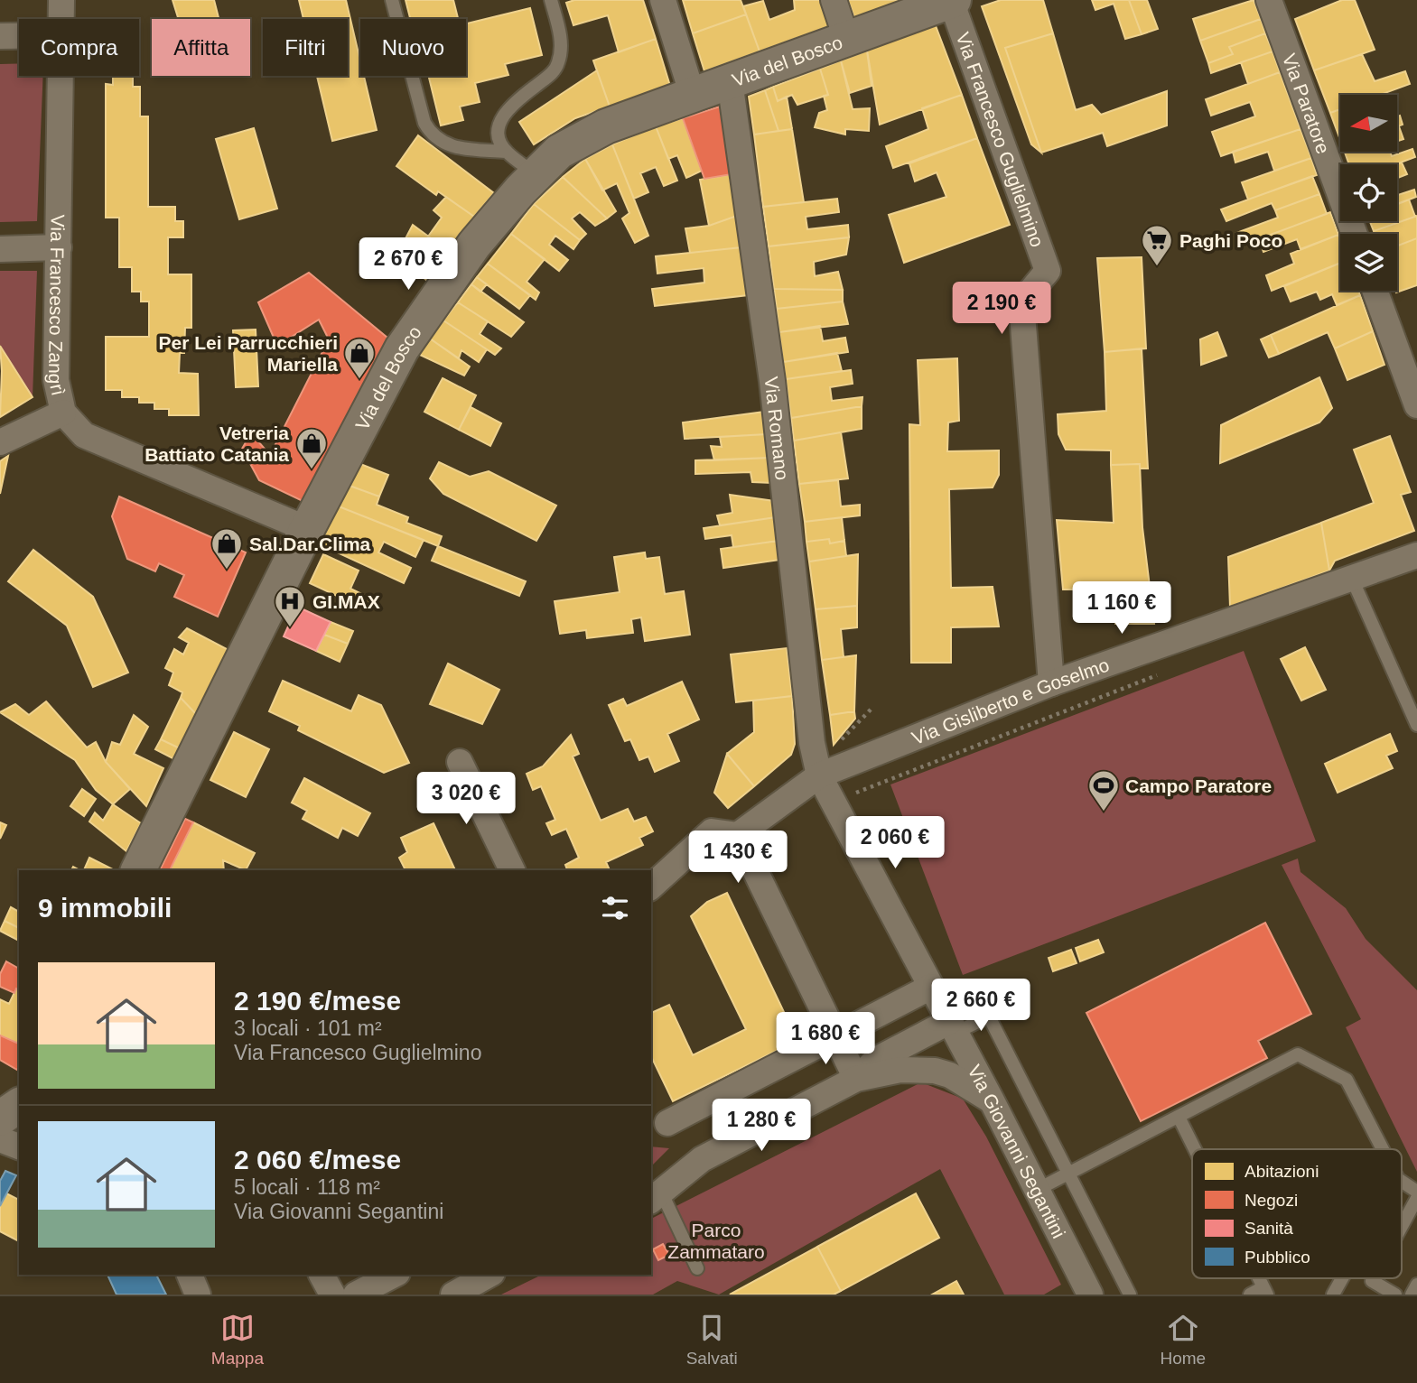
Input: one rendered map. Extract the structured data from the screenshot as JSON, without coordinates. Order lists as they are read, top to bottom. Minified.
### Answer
{"streets":{"main road":["Via del Bosco"],"street":["Via Paratore","Via Francesco Guglielmino","Via Francesco Zangrì","Via Romano","Via Gisliberto e Goselmo","Via Giovanni Segantini"]},"crossings":[["Via del Bosco","Via Francesco Guglielmino"],["Via del Bosco","Via Francesco Zangrì"],["Via del Bosco","Via Romano"],["Via Francesco Guglielmino","Via Gisliberto e Goselmo"],["Via Romano","Via Gisliberto e Goselmo"],["Via Romano","Via Giovanni Segantini"],["Via Gisliberto e Goselmo","Via Giovanni Segantini"]],"parks":["Parco Zammataro"],"places":{"supermarket":["Paghi Poco"],"shop":["Per Lei Parrucchieri Mariella","Vetreria Battiato Catania","Sal.Dar.Clima"],"hospital":["GI.MAX"],"sports":["Campo Paratore"]},"legend":["Abitazioni","Negozi","Sanità","Pubblico"],"north":"left","page":{"chip":["Compra","Affitta","Filtri","Nuovo"],"price":["2 670 €","2 190 €","1 160 €","3 020 €","2 060 €","1 430 €","2 660 €","1 680 €","1 280 €"],"heading":"9 immobili","list":[{"name":"2 190 €/mese","note":"3 locali · 101 m² · Via Francesco Guglielmino"},{"name":"2 060 €/mese","note":"5 locali · 118 m² · Via Giovanni Segantini"}],"tabs":["Mappa","Salvati","Home"]}}
